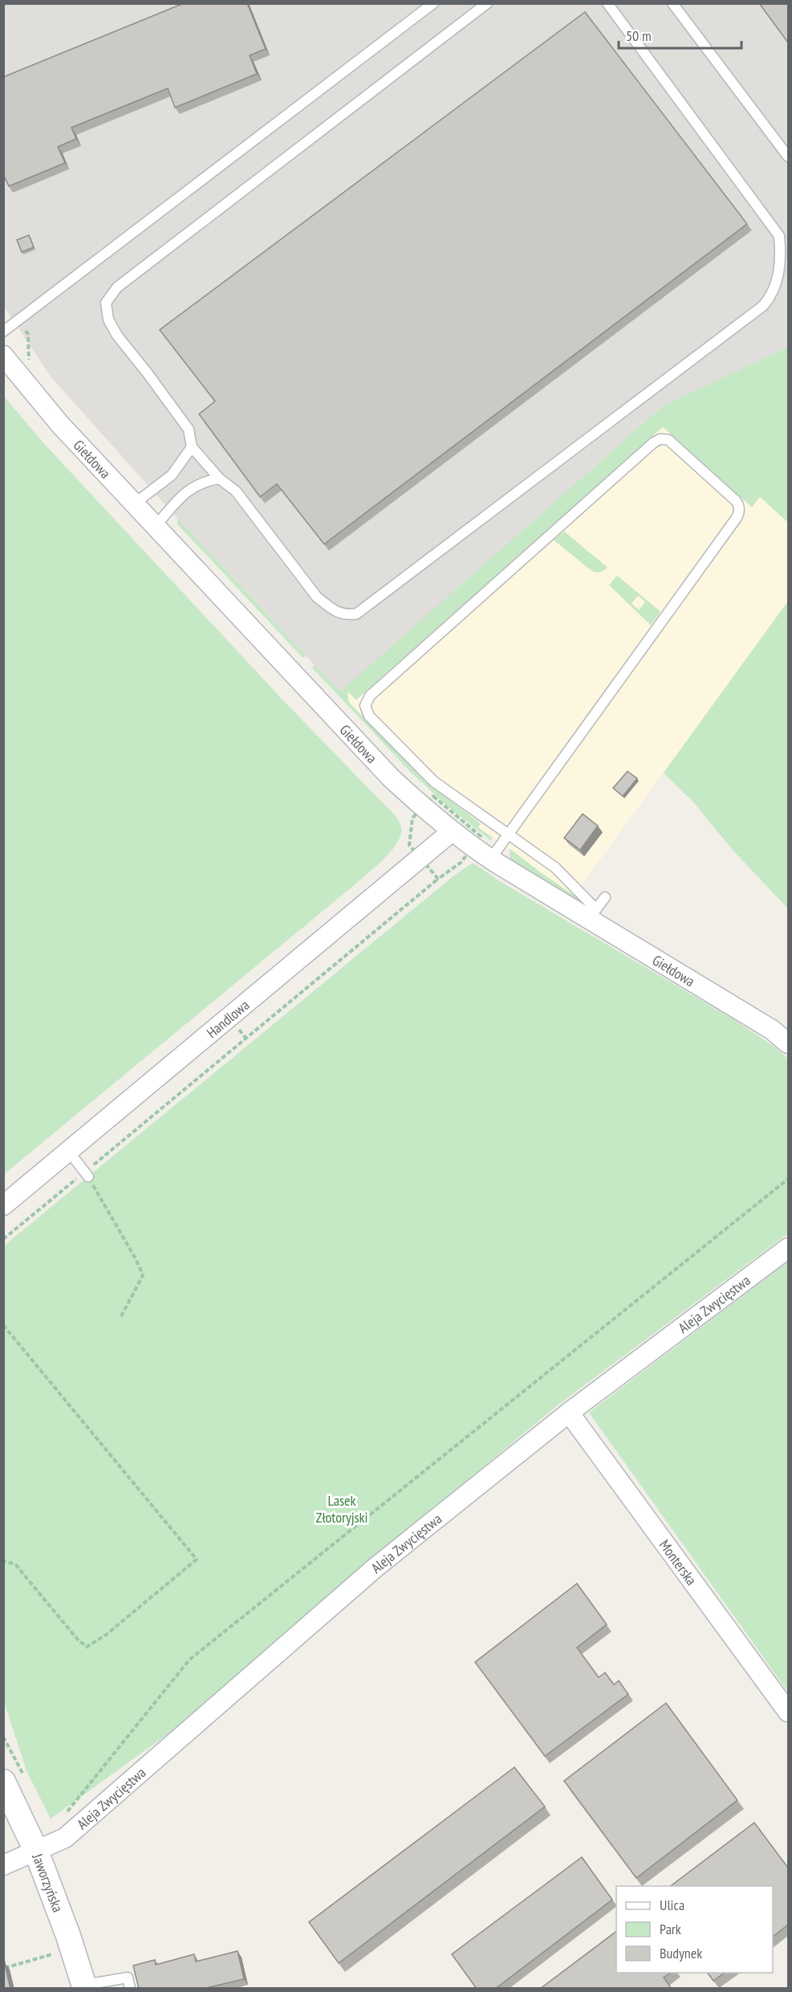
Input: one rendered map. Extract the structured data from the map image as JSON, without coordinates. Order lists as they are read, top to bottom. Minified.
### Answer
{"streets":{"street":["Giełdowa","Handlowa","Aleja Zwycięstwa","Monterska","Jaworzyńska"]},"crossings":[["Giełdowa","Handlowa"],["Aleja Zwycięstwa","Monterska"],["Aleja Zwycięstwa","Jaworzyńska"]],"parks":["Lasek Złotoryjski"],"legend":["Ulica","Park","Budynek"],"scale_bar":"50 m"}
